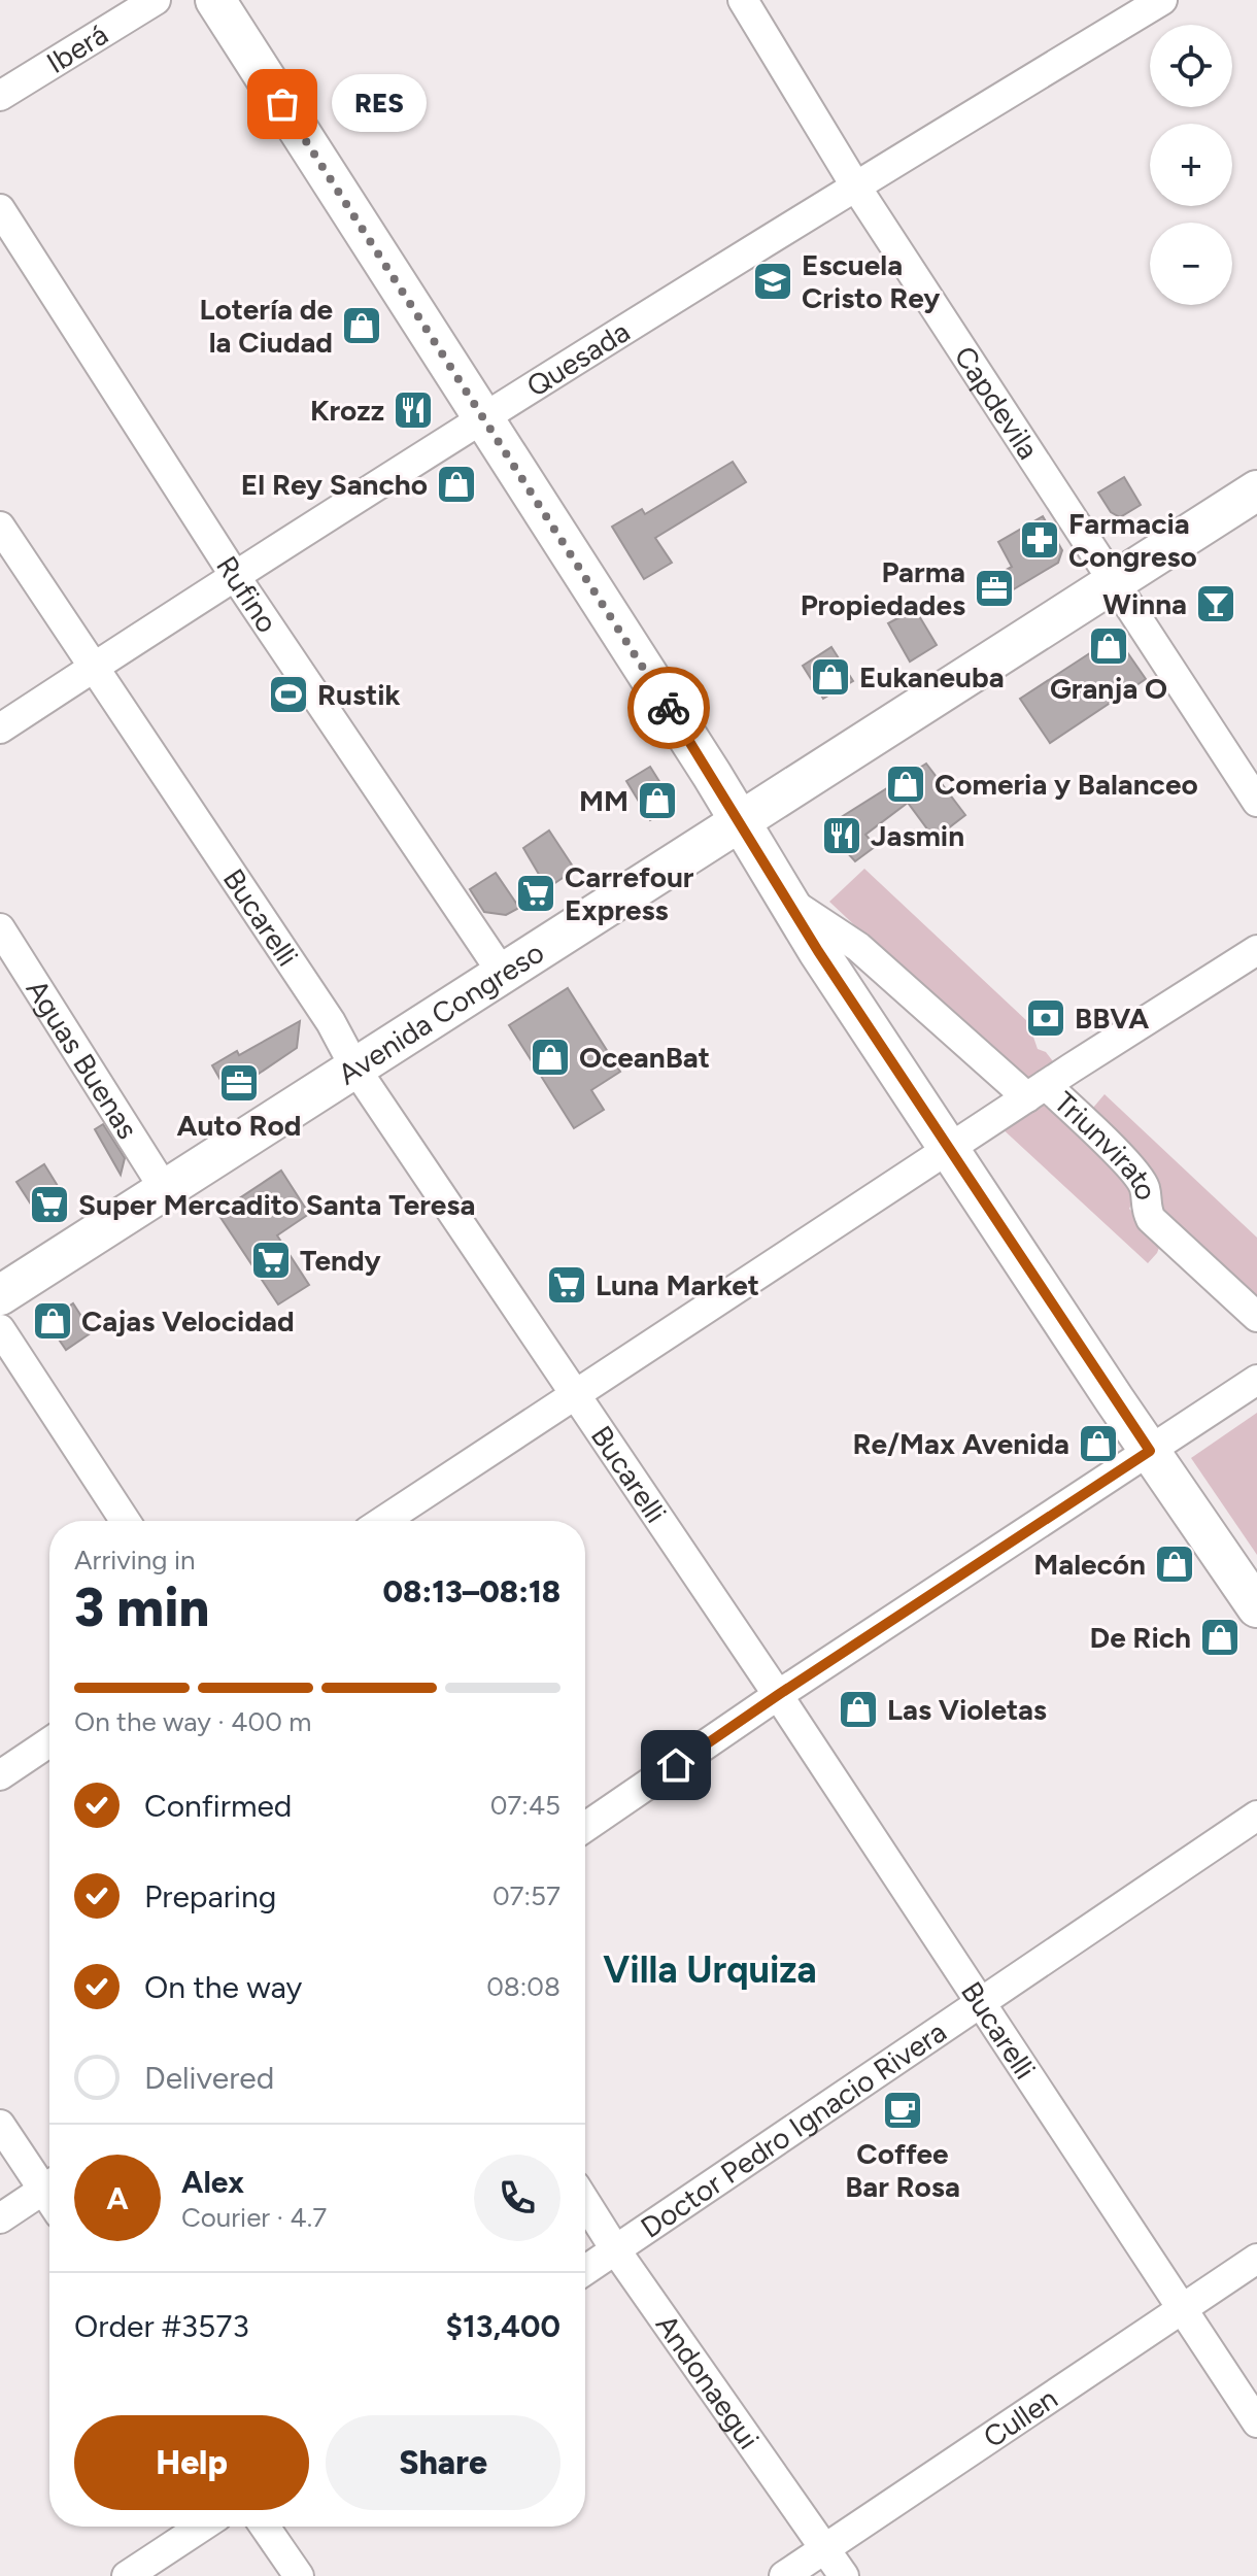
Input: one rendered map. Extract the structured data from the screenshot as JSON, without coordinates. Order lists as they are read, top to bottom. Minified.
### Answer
{"streets":{"main road":["Avenida Congreso"],"street":["Iberá","Quesada","Capdevila","Rufino","Bucarelli","Aguas Buenas","Triunvirato","Doctor Pedro Ignacio Rivera","Andonaegui","Cullen"]},"crossings":[["Quesada","Capdevila"],["Quesada","Rufino"],["Quesada","Bucarelli"],["Capdevila","Avenida Congreso"],["Rufino","Avenida Congreso"],["Bucarelli","Avenida Congreso"],["Bucarelli","Doctor Pedro Ignacio Rivera"],["Bucarelli","Cullen"],["Avenida Congreso","Aguas Buenas"],["Doctor Pedro Ignacio Rivera","Andonaegui"],["Andonaegui","Cullen"]],"districts":["Villa Urquiza"],"places":{"other":["RES"],"school or university":["Escuela Cristo Rey"],"shop":["Lotería de la Ciudad","El Rey Sancho","Granja O","Eukaneuba","Comeria y Balanceo","MM","OceanBat","Cajas Velocidad","Re/Max Avenida","Malecón","De Rich","Las Violetas"],"restaurant":["Krozz","Jasmin"],"pharmacy":["Farmacia Congreso"],"office":["Parma Propiedades","Auto Rod"],"bar":["Winna"],"sports":["Rustik"],"supermarket":["Carrefour Express","Super Mercadito Santa Teresa","Tendy","Luna Market"],"bank":["BBVA"],"cafe":["Coffee Bar Rosa"]},"page":{"map_buttons":["+","−"],"bubble":"RES","heading":["3 min","Arriving in","08:13–08:18"],"panel":["Alex","Courier · 4.7","Order #3573","$13,400"],"bar":"On the way · 400 m","list":[["Confirmed","07:45"],["Preparing","07:57"],["On the way","08:08"],"Delivered"],"round":"A","buttons":["Help","Share"]}}
